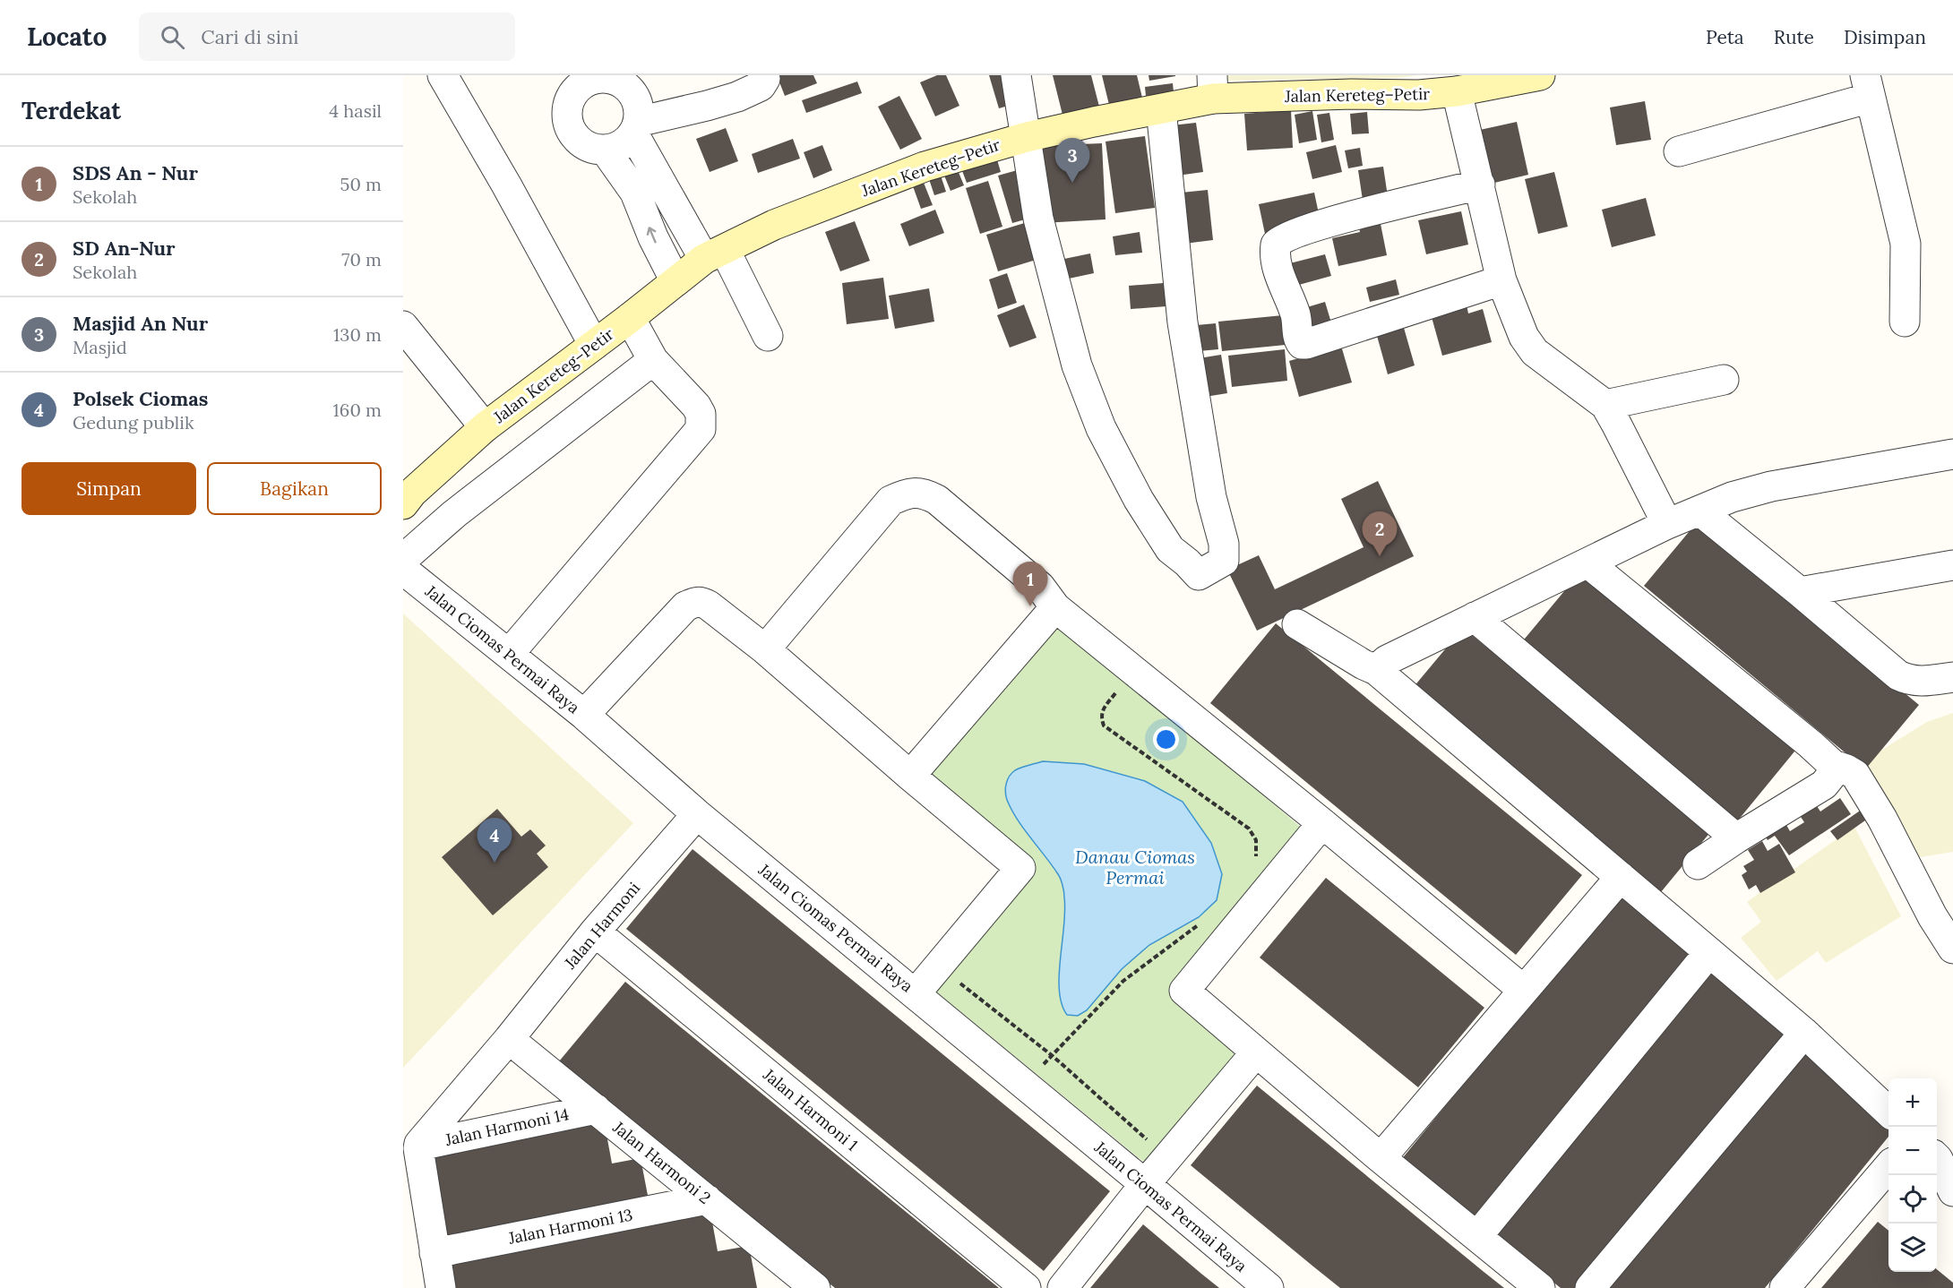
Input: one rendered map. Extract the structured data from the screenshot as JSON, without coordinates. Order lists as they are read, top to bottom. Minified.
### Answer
{"streets":{"street":["Jalan Kereteg–Petir","Jalan Ciomas Permai Raya","Jalan Harmoni","Jalan Harmoni 1","Jalan Harmoni 14","Jalan Harmoni 2","Jalan Harmoni 13"]},"crossings":[["Jalan Ciomas Permai Raya","Jalan Harmoni"],["Jalan Harmoni","Jalan Harmoni 1"],["Jalan Harmoni","Jalan Harmoni 14"],["Jalan Harmoni","Jalan Harmoni 2"],["Jalan Harmoni 14","Jalan Harmoni 2"],["Jalan Harmoni 2","Jalan Harmoni 13"]],"water":["Danau Ciomas Permai"],"page":{"header":"Locato","search":"Cari di sini","nav":["Peta","Rute","Disimpan"],"heading":["Terdekat","4 hasil"],"pins":["3","2","1","4"],"list":[{"mark":"1","name":"SDS An - Nur","note":"Sekolah","value":"50 m"},{"mark":"2","name":"SD An-Nur","note":"Sekolah","value":"70 m"},{"mark":"3","name":"Masjid An Nur","note":"Masjid","value":"130 m"},{"mark":"4","name":"Polsek Ciomas","note":"Gedung publik","value":"160 m"}],"buttons":["Simpan","Bagikan"],"map_buttons":["+","−"]}}
